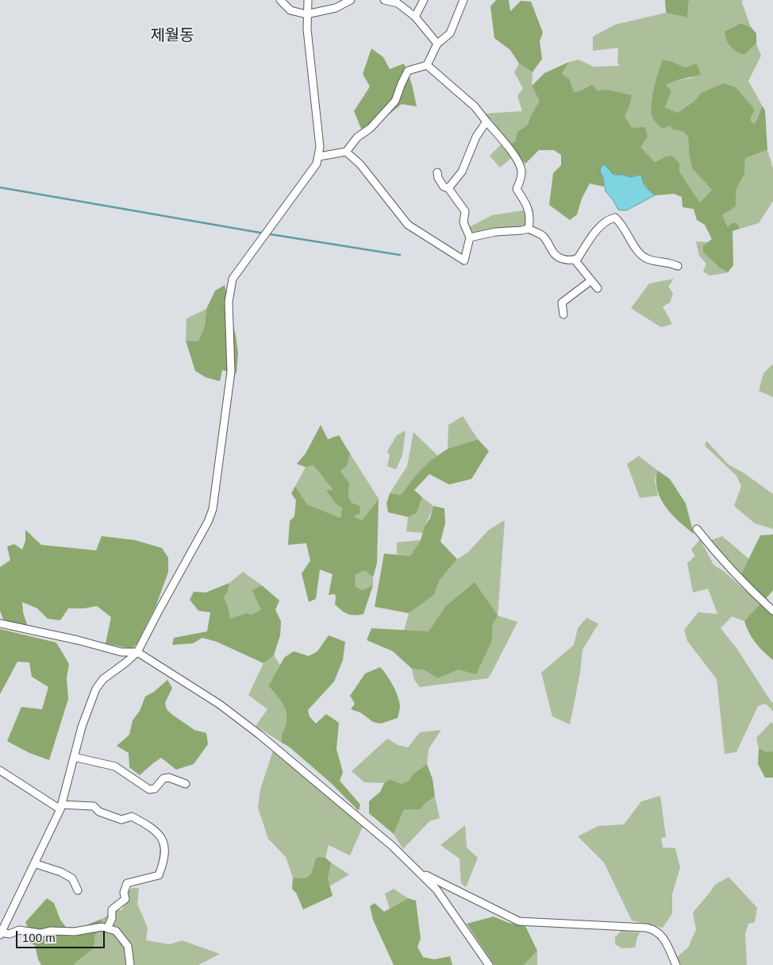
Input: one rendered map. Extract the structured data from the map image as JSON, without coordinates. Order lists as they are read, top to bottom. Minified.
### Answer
{"districts":["제월동"],"scale_bar":"100 m"}
